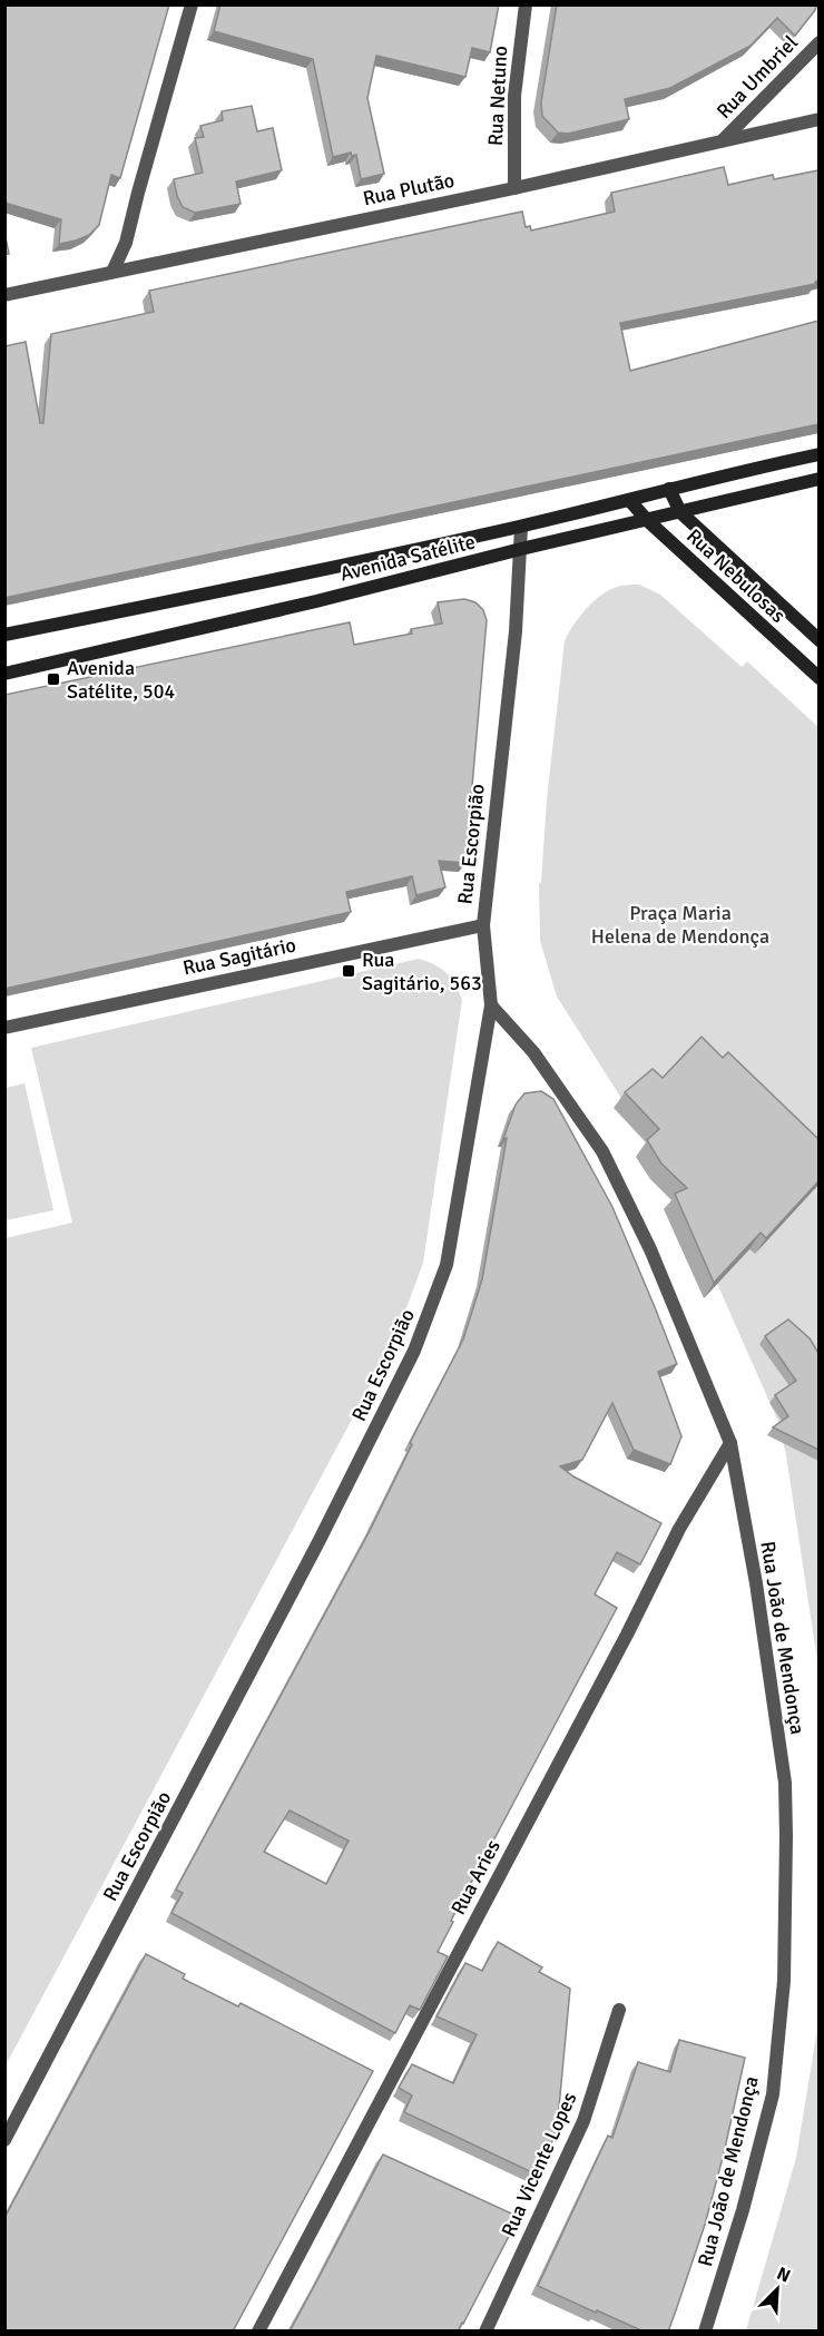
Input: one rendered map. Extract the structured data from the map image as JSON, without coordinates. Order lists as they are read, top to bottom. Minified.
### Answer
{"streets":{"main road":["Avenida Satélite","Rua Nebulosas"],"street":["Rua Umbriel","Rua Netuno","Rua Plutão","Rua Escorpião","Rua Sagitário","Rua João de Mendonça","Rua Aries","Rua Vicente Lopes"]},"crossings":[["Rua Umbriel","Rua Plutão"],["Rua Netuno","Rua Plutão"],["Avenida Satélite","Rua Nebulosas"],["Avenida Satélite","Rua Escorpião"],["Rua Escorpião","Rua Sagitário"],["Rua Escorpião","Rua João de Mendonça"],["Rua João de Mendonça","Rua Aries"]],"parks":["Praça Maria Helena de Mendonça"],"places":{"transit":["Avenida Satélite, 504","Rua Sagitário, 563"]},"north":"top right"}
